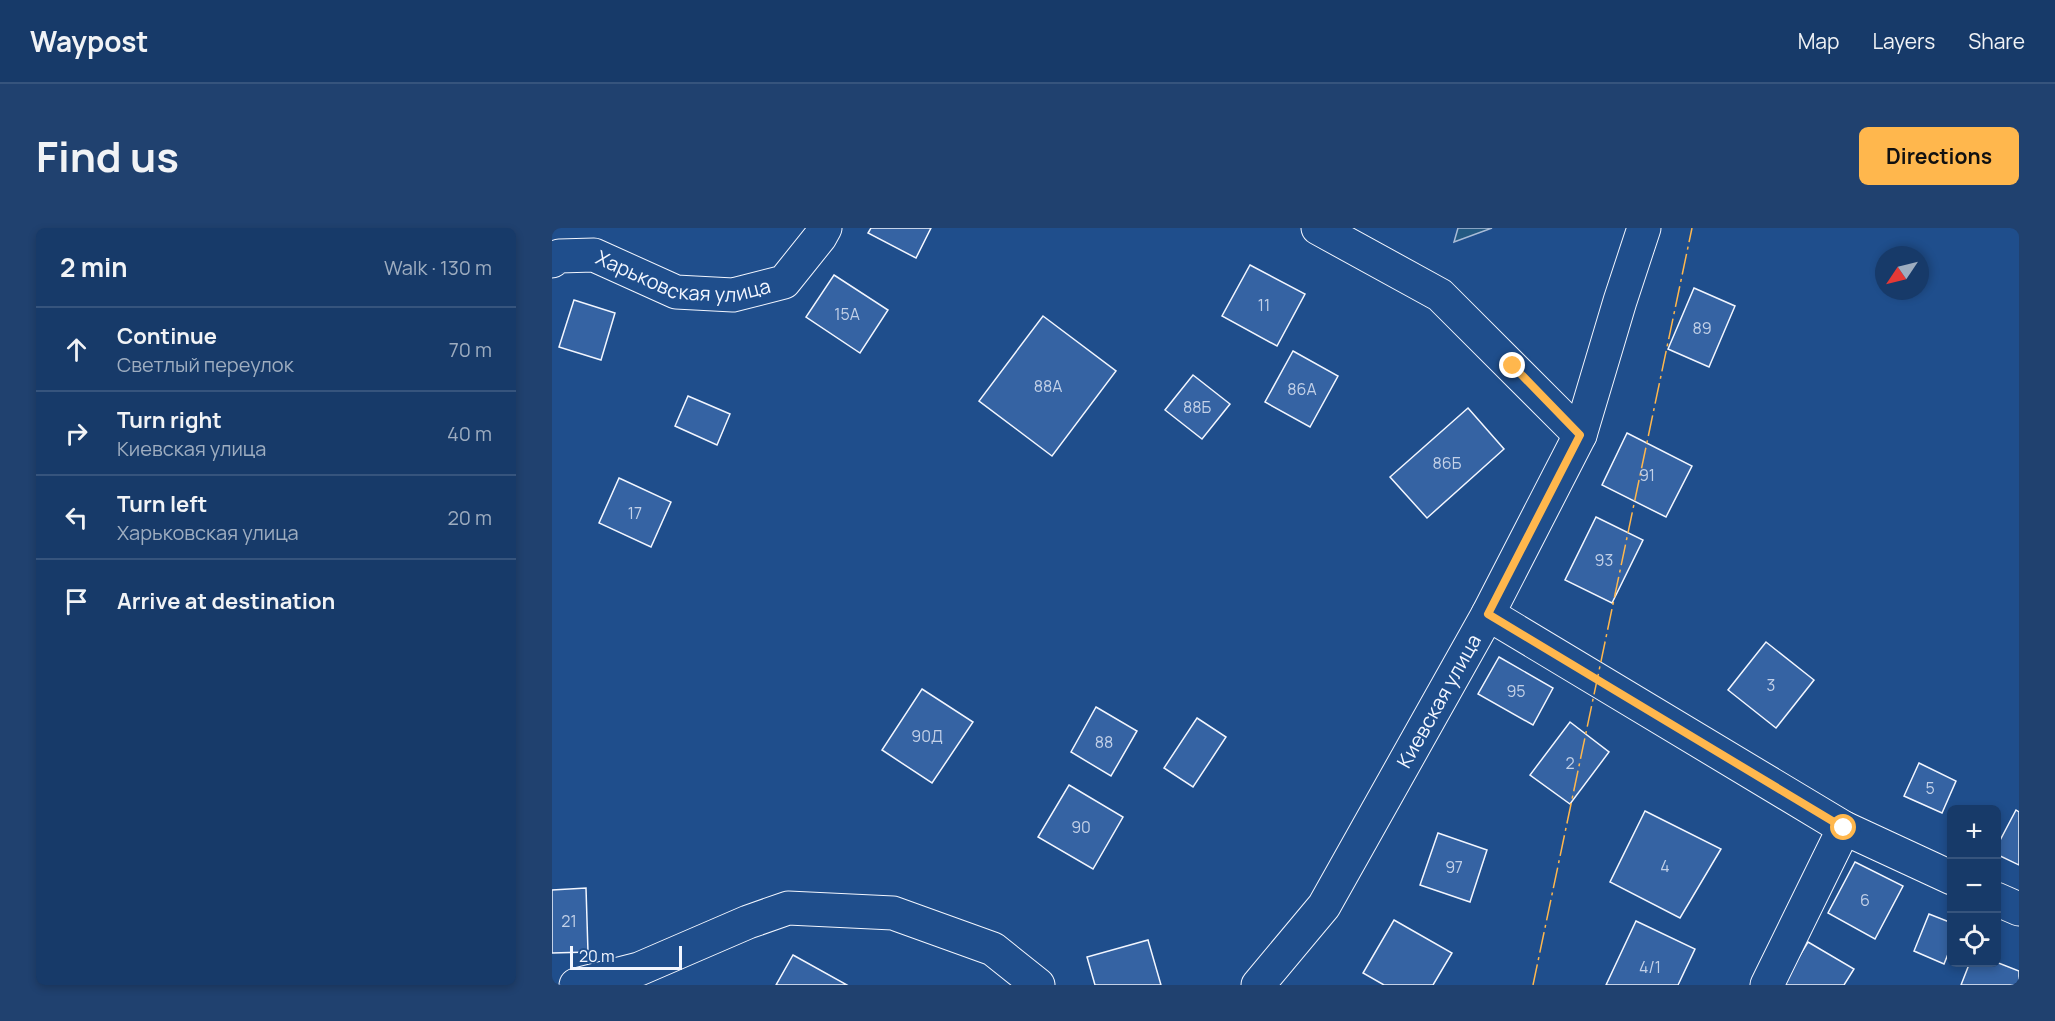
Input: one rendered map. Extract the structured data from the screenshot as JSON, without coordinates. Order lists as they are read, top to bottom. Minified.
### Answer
{"streets":{"street":["Харьковская улица","Киевская улица"]},"house_numbers":["11","15А","89","88А","86А","88Б","86Б","91","17","93","3","95","90Д","88","2","5","90","4","97","6","21","4/1"],"scale_bar":"20 m","north":"bottom left","page":{"header":"Waypost","nav":["Map","Layers","Share"],"title":"Find us","buttons":"Directions","heading":["2 min","Walk · 130 m"],"list":[["Continue","Светлый переулок","70 m"],["Turn right","Киевская улица","40 m"],["Turn left","Харьковская улица","20 m"],"Arrive at destination"],"map_buttons":["+","−"],"scale":"20 m"}}
